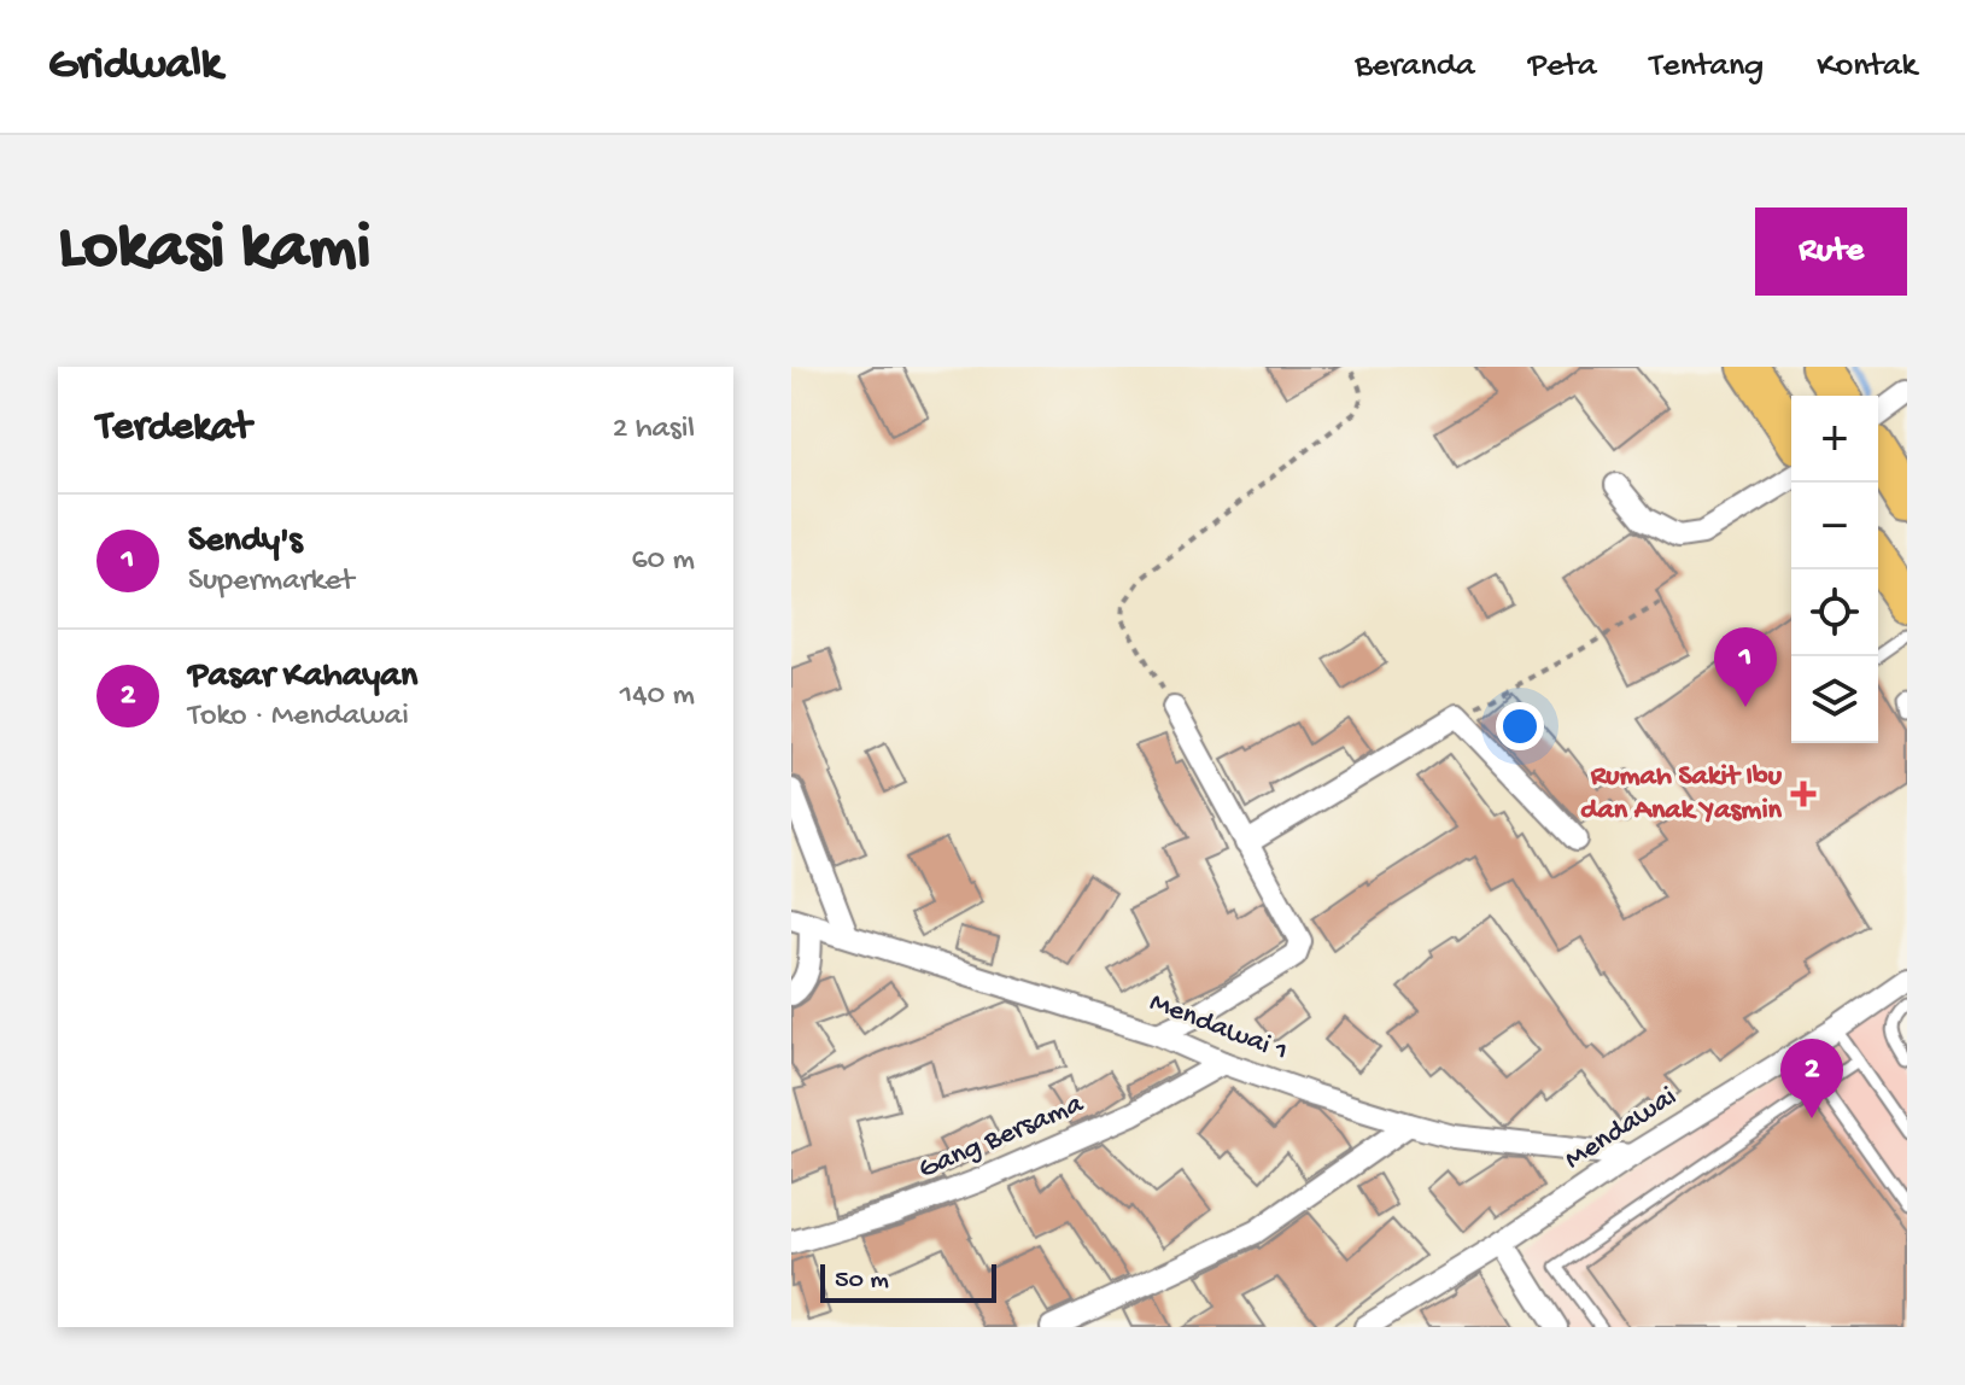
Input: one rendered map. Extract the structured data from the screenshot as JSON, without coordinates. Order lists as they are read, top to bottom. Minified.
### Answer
{"streets":{"street":["Mendawai 1","Mendawai","Gang Bersama"]},"crossings":[["Mendawai 1","Mendawai"],["Mendawai 1","Gang Bersama"]],"places":{"health":["Rumah Sakit Ibu dan Anak Yasmin"]},"scale_bar":"50 m","page":{"header":"Gridwalk","nav":["Beranda","Peta","Tentang","Kontak"],"buttons":"Rute","title":"Lokasi kami","heading":["Terdekat","2 hasil"],"map_buttons":["+","−"],"list":[{"mark":"1","name":"Sendy's","note":"Supermarket","value":"60 m"},{"mark":"2","name":"Pasar Kahayan","note":"Toko · Mendawai","value":"140 m"}],"pins":["1","2"],"scale":"50 m"}}
